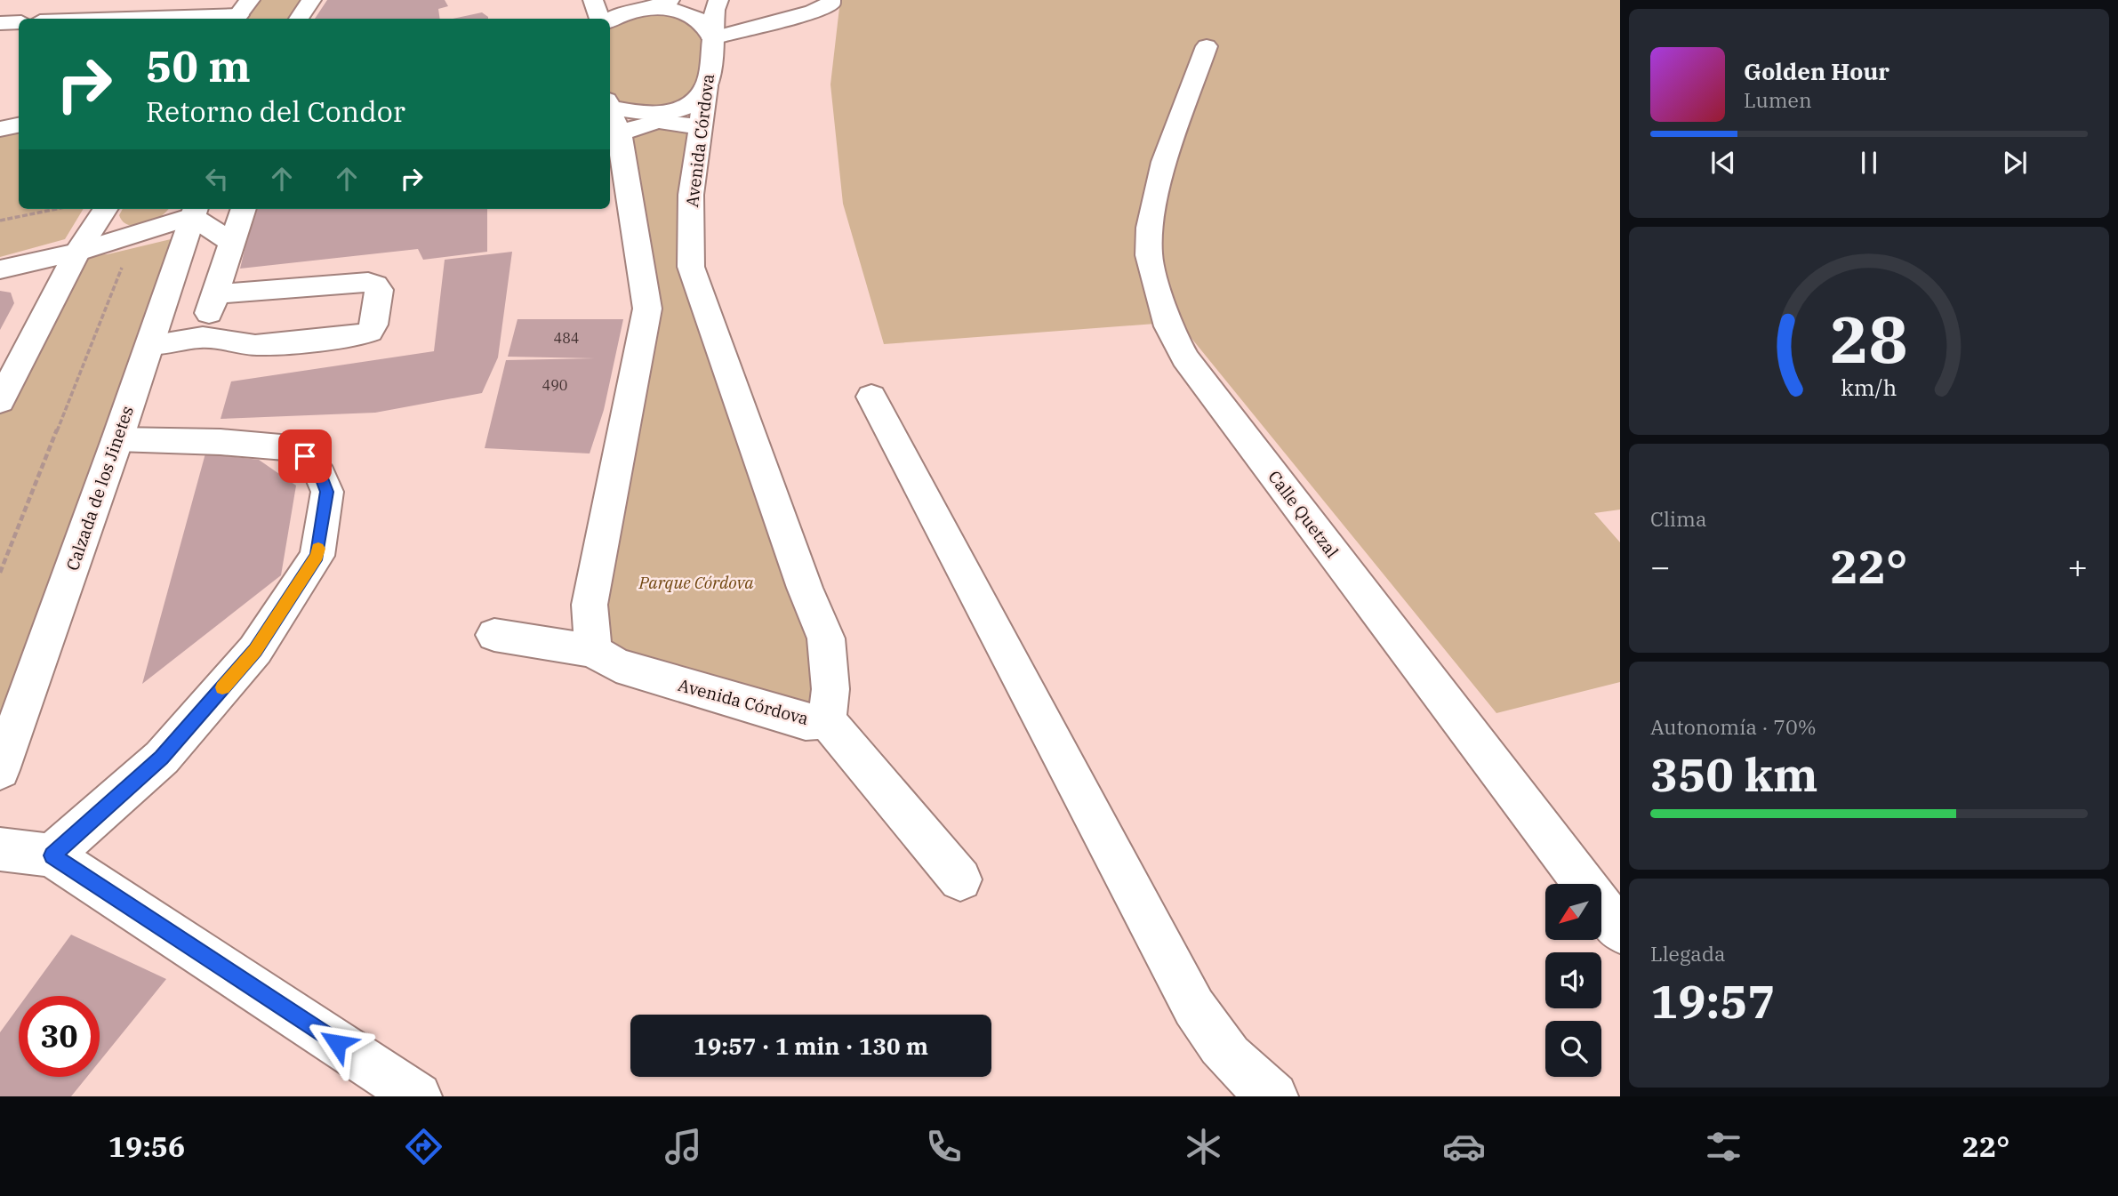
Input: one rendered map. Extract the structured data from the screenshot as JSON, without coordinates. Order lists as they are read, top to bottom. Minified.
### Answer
{"streets":{"street":["Avenida Córdova","Calzada de los Jinetes","Calle Quetzal"]},"parks":["Parque Córdova"],"house_numbers":["484","490"],"north":"bottom left","page":{"turn":["50 m","Retorno del Condor"],"song":["Golden Hour","Lumen"],"tile":["Clima",["Autonomía · 70%","350 km"],["Llegada","19:57"]],"heat":["−","22°","+"],"limit":"30","trip":"19:57 · 1 min · 130 m","tabs":["19:56","22°"],"gauge":["28","km/h"]}}
